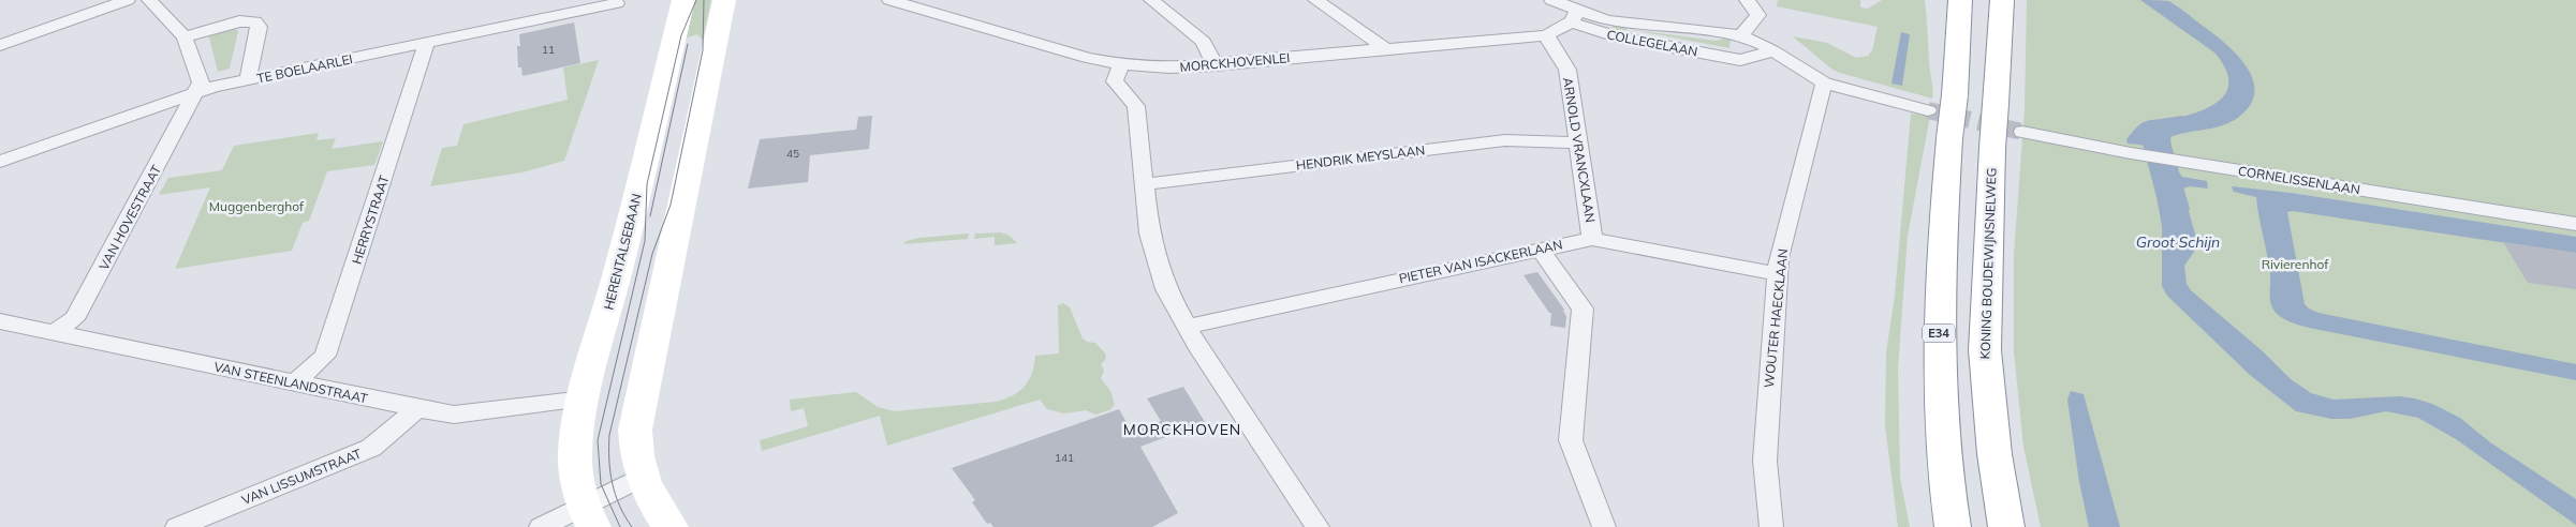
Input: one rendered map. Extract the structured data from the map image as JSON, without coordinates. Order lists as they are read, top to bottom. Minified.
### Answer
{"streets":{"main road":["HERENTALSEBAAN","KONING BOUDEWIJNSNELWEG","E34"],"street":["COLLEGELAAN","MORCKHOVENLEI","TE BOELAARLEI","ARNOLD VRANCXLAAN","HENDRIK MEYSLAAN","CORNELISSENLAAN","VAN HOVESTRAAT","HERRYSTRAAT","PIETER VAN ISACKERLAAN","WOUTER HAECKLAAN","VAN STEENLANDSTRAAT","VAN LISSUMSTRAAT"]},"crossings":[["COLLEGELAAN","MORCKHOVENLEI"],["COLLEGELAAN","WOUTER HAECKLAAN"],["MORCKHOVENLEI","ARNOLD VRANCXLAAN"],["TE BOELAARLEI","VAN HOVESTRAAT"],["TE BOELAARLEI","HERRYSTRAAT"],["ARNOLD VRANCXLAAN","HENDRIK MEYSLAAN"],["ARNOLD VRANCXLAAN","PIETER VAN ISACKERLAAN"],["VAN HOVESTRAAT","VAN STEENLANDSTRAAT"],["HERRYSTRAAT","VAN STEENLANDSTRAAT"],["HERENTALSEBAAN","VAN STEENLANDSTRAAT"],["PIETER VAN ISACKERLAAN","WOUTER HAECKLAAN"],["VAN STEENLANDSTRAAT","VAN LISSUMSTRAAT"]],"districts":["MORCKHOVEN"],"water":["Groot Schijn"],"parks":["Muggenberghof","Rivierenhof"],"house_numbers":["11","45","141"]}
